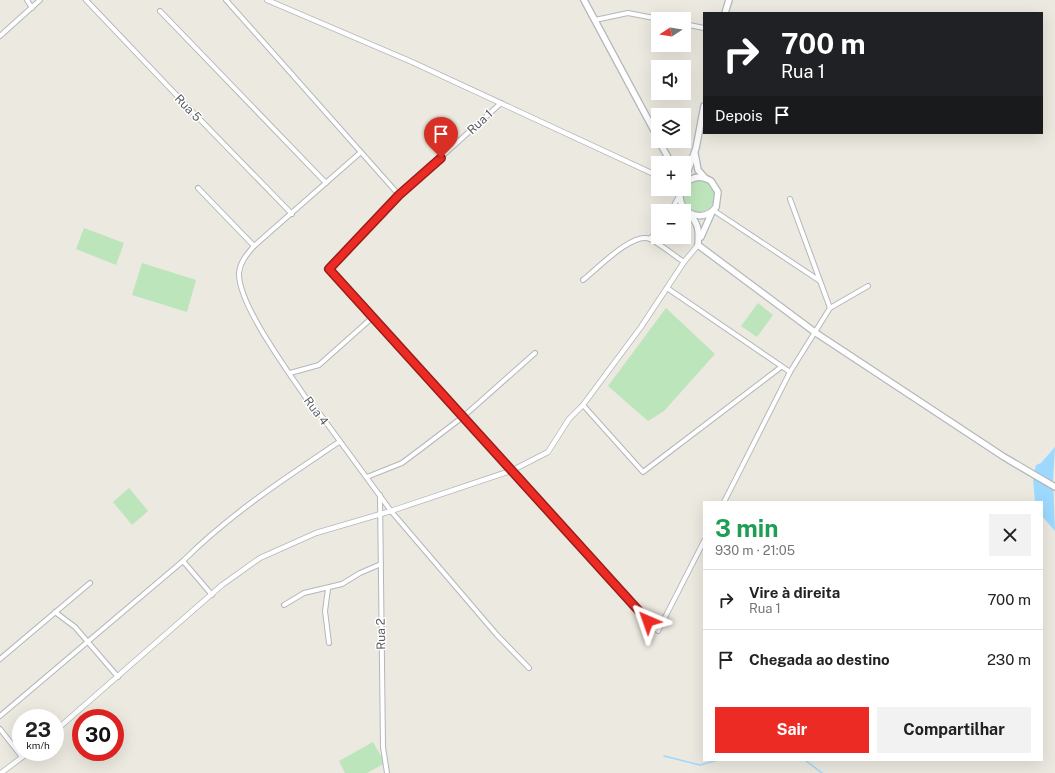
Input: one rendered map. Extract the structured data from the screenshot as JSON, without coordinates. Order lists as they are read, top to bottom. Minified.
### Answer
{"streets":{"street":["Rua 5","Rua 1","Rua 4","Rua 2"]},"crossings":[["Rua 5","Rua 4"],["Rua 4","Rua 2"]],"north":"left","page":{"map_buttons":["+","−"],"turn":["700 m","Rua 1"],"then":"Depois","heading":["3 min","930 m · 21:05"],"list":[{"name":"Vire à direita","note":"Rua 1","value":"700 m"},{"name":"Chegada ao destino","value":"230 m"}],"buttons":["Sair","Compartilhar"],"speed":"23 km/h","limit":"30"}}
